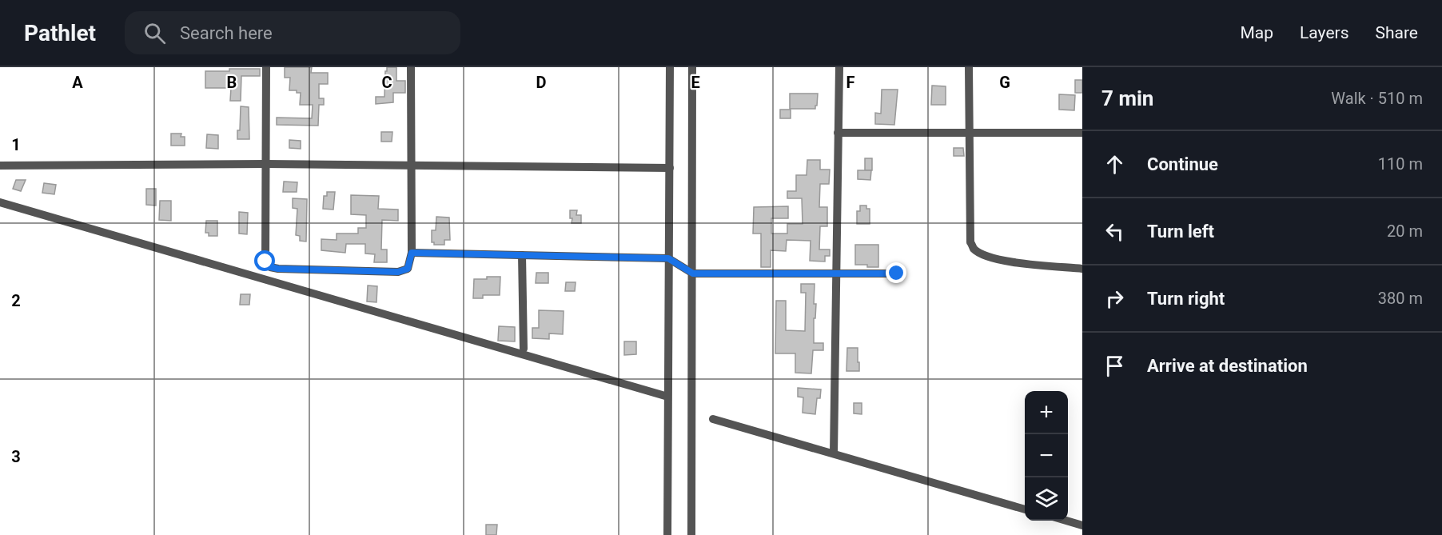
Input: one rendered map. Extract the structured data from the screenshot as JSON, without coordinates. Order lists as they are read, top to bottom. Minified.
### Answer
{"page":{"header":"Pathlet","search":"Search here","nav":["Map","Layers","Share"],"heading":["7 min","Walk · 510 m"],"list":[["Continue","110 m"],["Turn left","20 m"],["Turn right","380 m"],"Arrive at destination"],"map_buttons":["+","−"]},"grid":{"columns":["A","B","C","D","E","F","G"],"rows":["1","2","3"]}}
